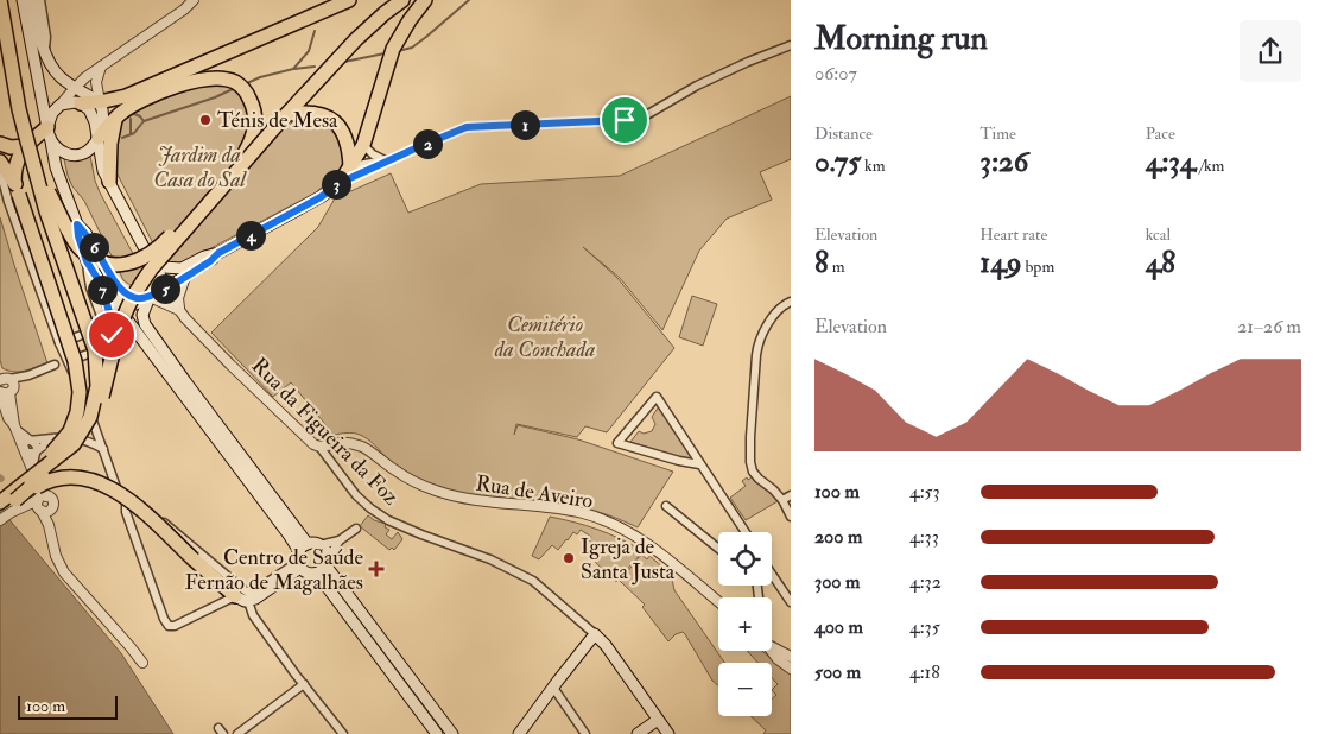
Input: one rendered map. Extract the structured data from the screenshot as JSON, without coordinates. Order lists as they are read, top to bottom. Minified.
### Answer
{"streets":{"main road":["Rua da Figueira da Foz"],"street":["Rua de Aveiro"]},"crossings":[["Rua da Figueira da Foz","Rua de Aveiro"]],"parks":["Jardim da Casa do Sal","Cemitério da Conchada"],"places":{"other":["Ténis de Mesa","Igreja de Santa Justa"],"health":["Centro de Saúde Fernão de Magalhães"]},"scale_bar":"100 m","page":{"heading":["Morning run","06:07"],"stats":[["Distance","0.75 km"],["Time","3:26"],["Pace","4:34 /km"],["Elevation","8 m"],["Heart rate","149 bpm"],["kcal","48"]],"pins":["1","2","3","4","6","5","7"],"chart":["Elevation","21–26 m"],"list":[{"name":"100 m","note":"4:53"},{"name":"200 m","note":"4:33"},{"name":"300 m","note":"4:32"},{"name":"400 m","note":"4:35"},{"name":"500 m","note":"4:18"}],"map_buttons":["+","−"],"scale":"100 m"}}
